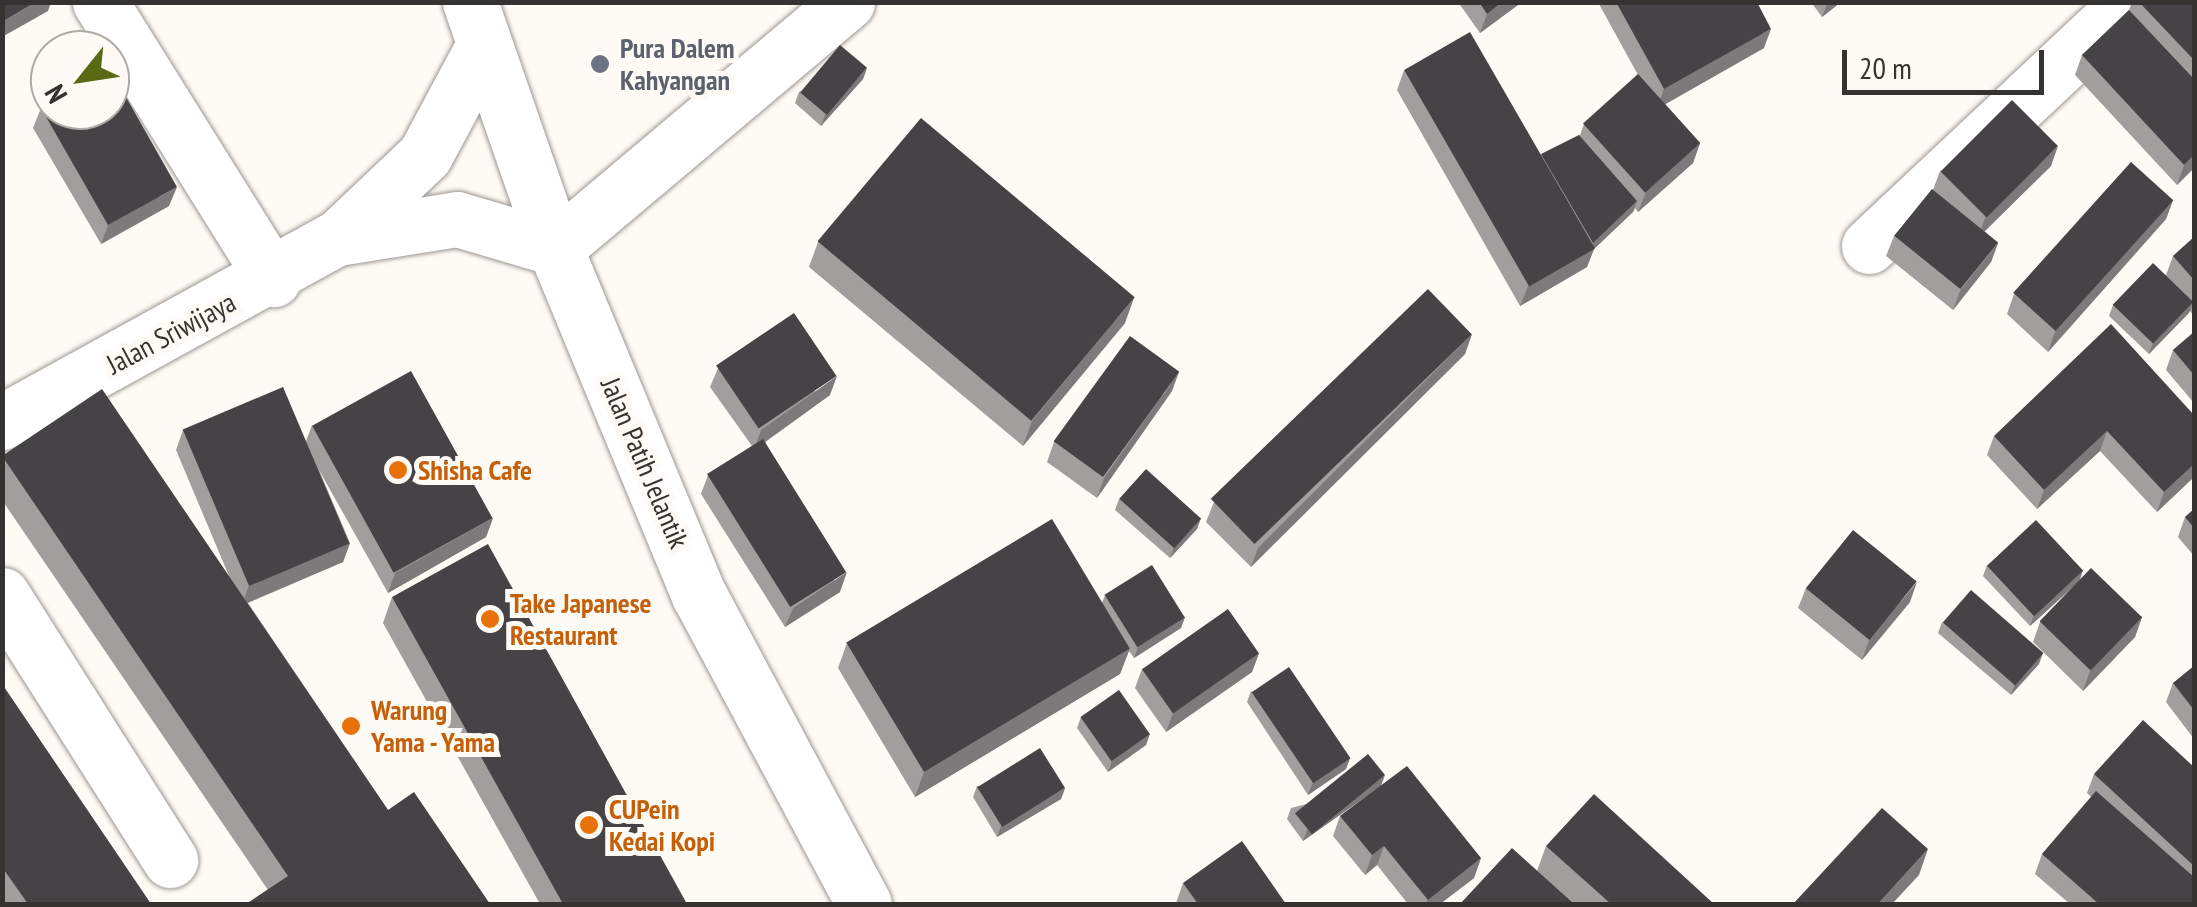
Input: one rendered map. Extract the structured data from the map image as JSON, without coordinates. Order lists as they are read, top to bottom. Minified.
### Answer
{"streets":{"street":["Jalan Sriwijaya","Jalan Patih Jelantik"]},"crossings":[["Jalan Sriwijaya","Jalan Patih Jelantik"]],"places":["Pura Dalem Kahyangan","Shisha Cafe","Take Japanese Restaurant","Warung Yama - Yama","CUPein Kedai Kopi"],"scale_bar":"20 m","north":"bottom left"}
